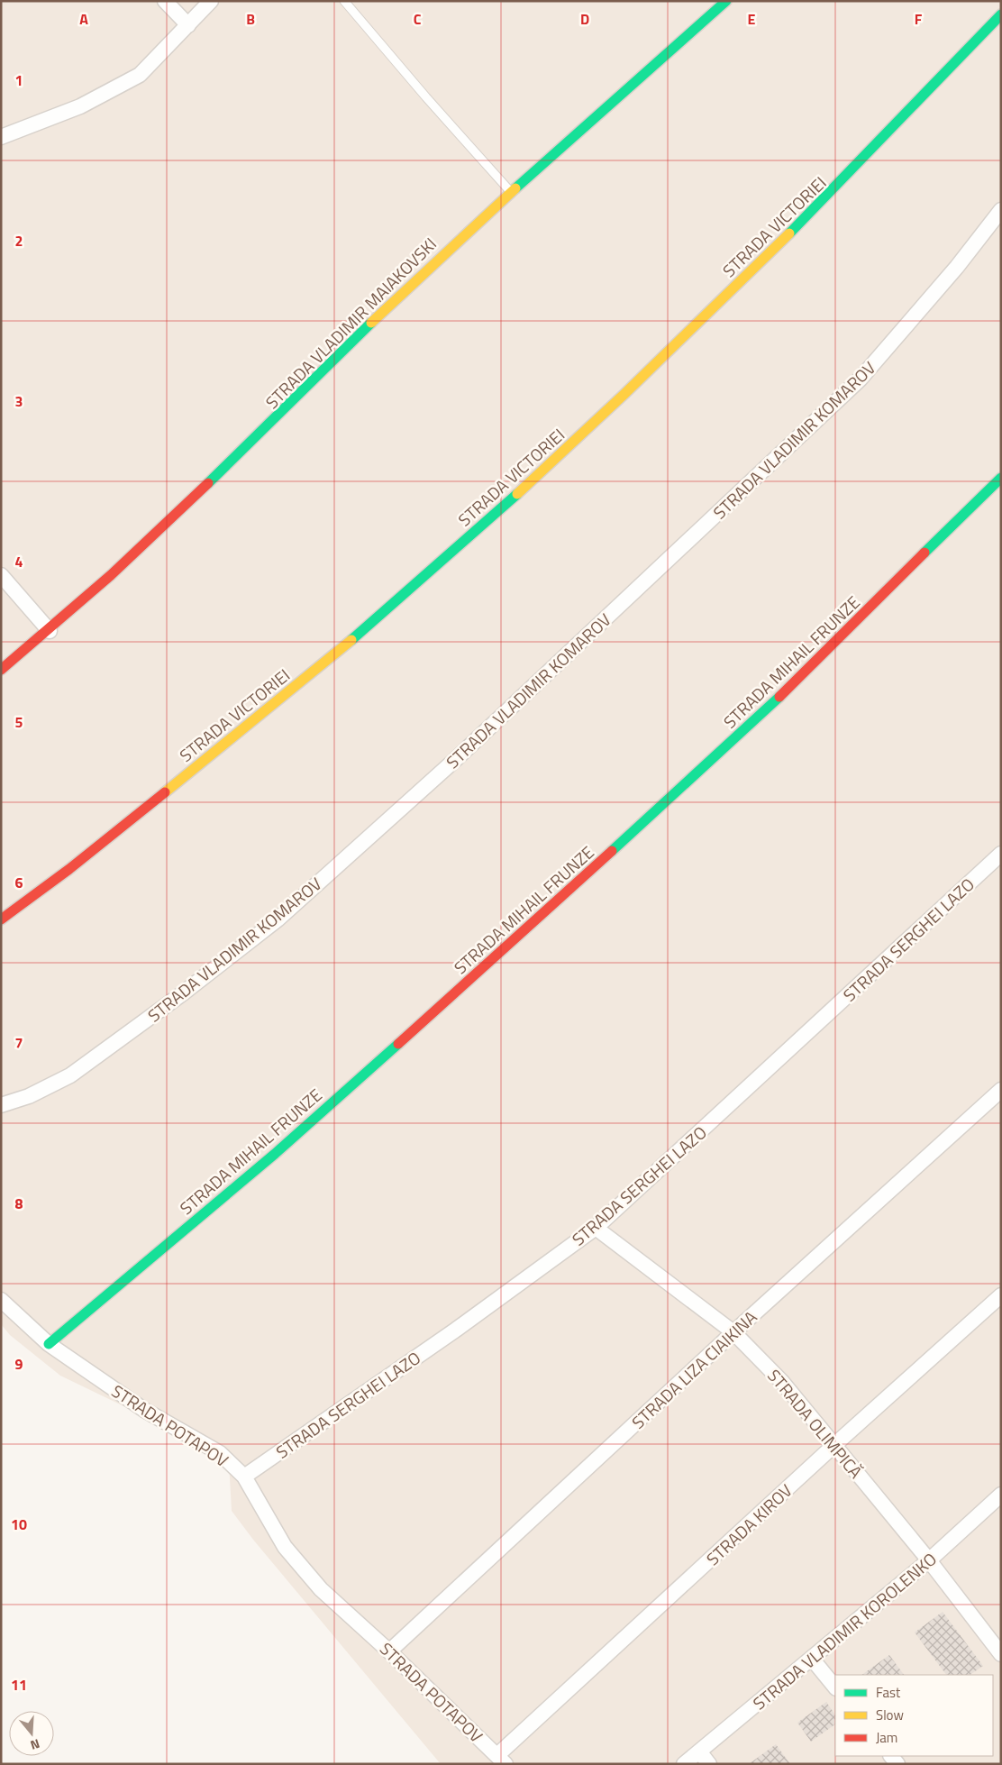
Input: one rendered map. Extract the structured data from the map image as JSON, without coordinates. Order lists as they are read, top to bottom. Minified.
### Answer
{"streets":{"street":["STRADA VICTORIEI","STRADA VLADIMIR MAIAKOVSKI","STRADA VLADIMIR KOMAROV","STRADA MIHAIL FRUNZE","STRADA SERGHEI LAZO","STRADA LIZA CIAIKINA","STRADA OLIMPICĂ","STRADA POTAPOV","STRADA KIROV","STRADA VLADIMIR KOROLENKO"]},"crossings":[["STRADA MIHAIL FRUNZE","STRADA POTAPOV"],["STRADA SERGHEI LAZO","STRADA OLIMPICĂ"],["STRADA SERGHEI LAZO","STRADA POTAPOV"],["STRADA LIZA CIAIKINA","STRADA OLIMPICĂ"],["STRADA LIZA CIAIKINA","STRADA POTAPOV"],["STRADA OLIMPICĂ","STRADA KIROV"],["STRADA OLIMPICĂ","STRADA VLADIMIR KOROLENKO"],["STRADA POTAPOV","STRADA KIROV"]],"legend":["Fast","Slow","Jam"],"north":"bottom","grid":{"columns":["A","B","C","D","E","F"],"rows":["1","2","3","4","5","6","7","8","9","10","11"]}}
